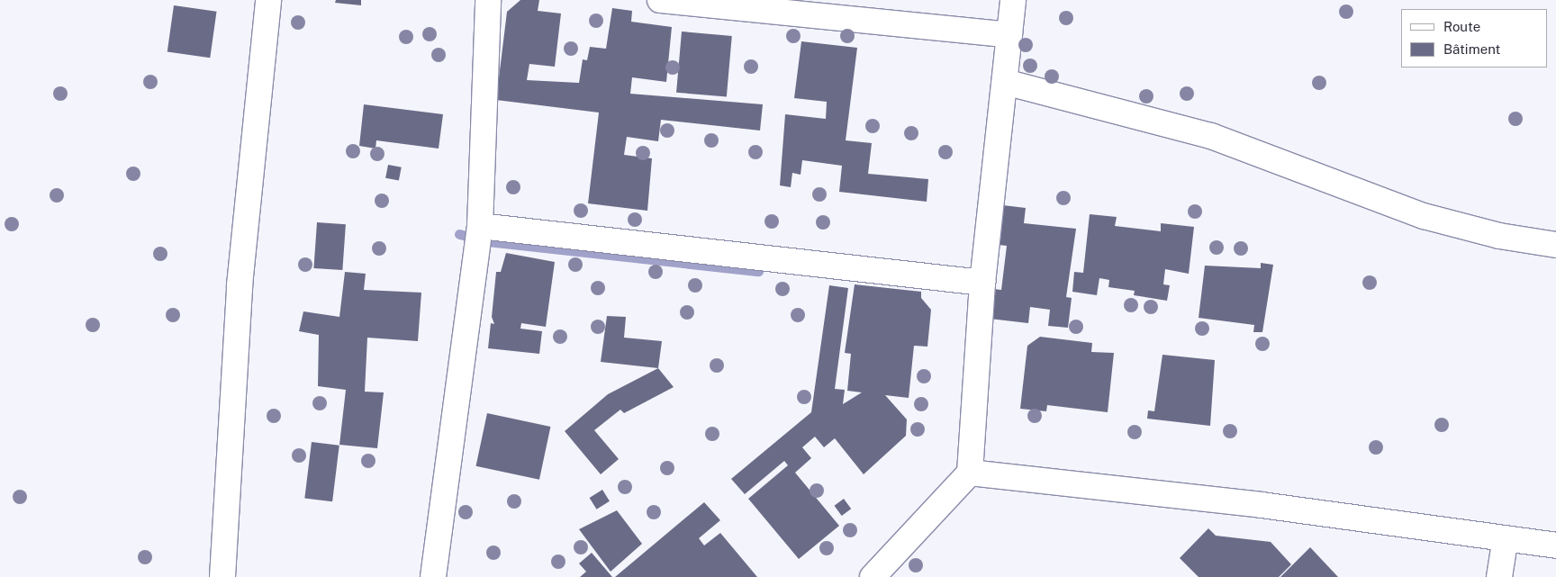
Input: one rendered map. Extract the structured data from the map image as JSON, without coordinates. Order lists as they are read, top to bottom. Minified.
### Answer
{"legend":["Route","Bâtiment"]}
